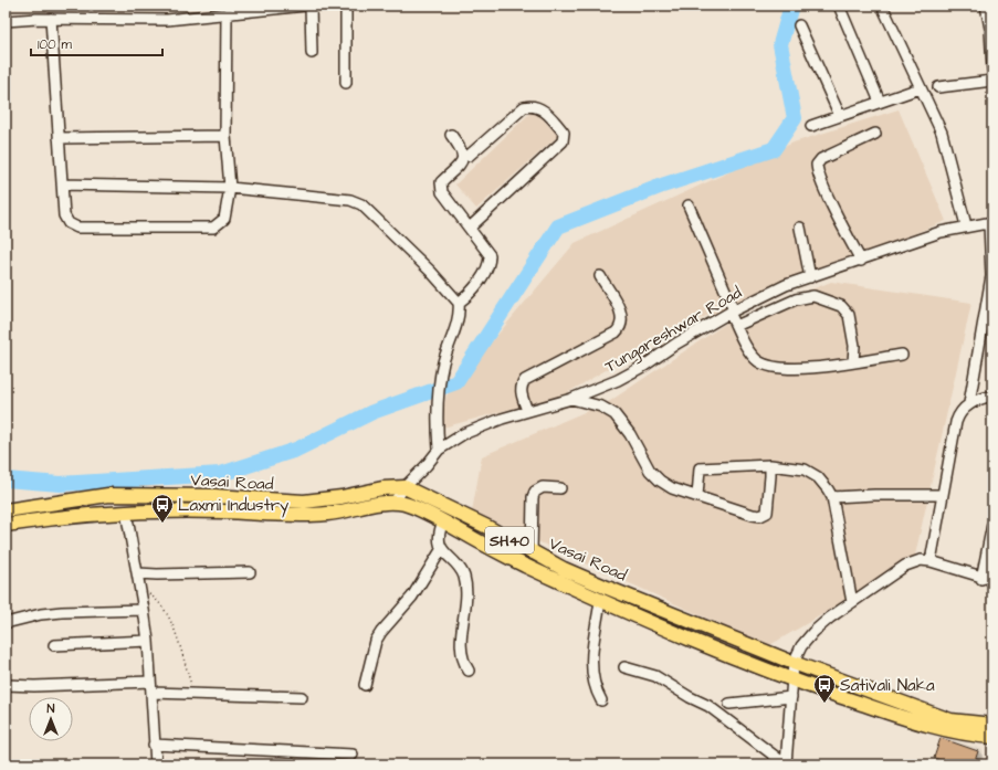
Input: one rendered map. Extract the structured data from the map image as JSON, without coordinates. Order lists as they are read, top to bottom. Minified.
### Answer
{"streets":{"main road":["Vasai Road","SH40"],"street":["Tungareshwar Road"]},"crossings":[["Tungareshwar Road","Vasai Road"]],"places":{"bus stop":["Laxmi Industry","Sativali Naka"]},"scale_bar":"100 m","north":"top"}
